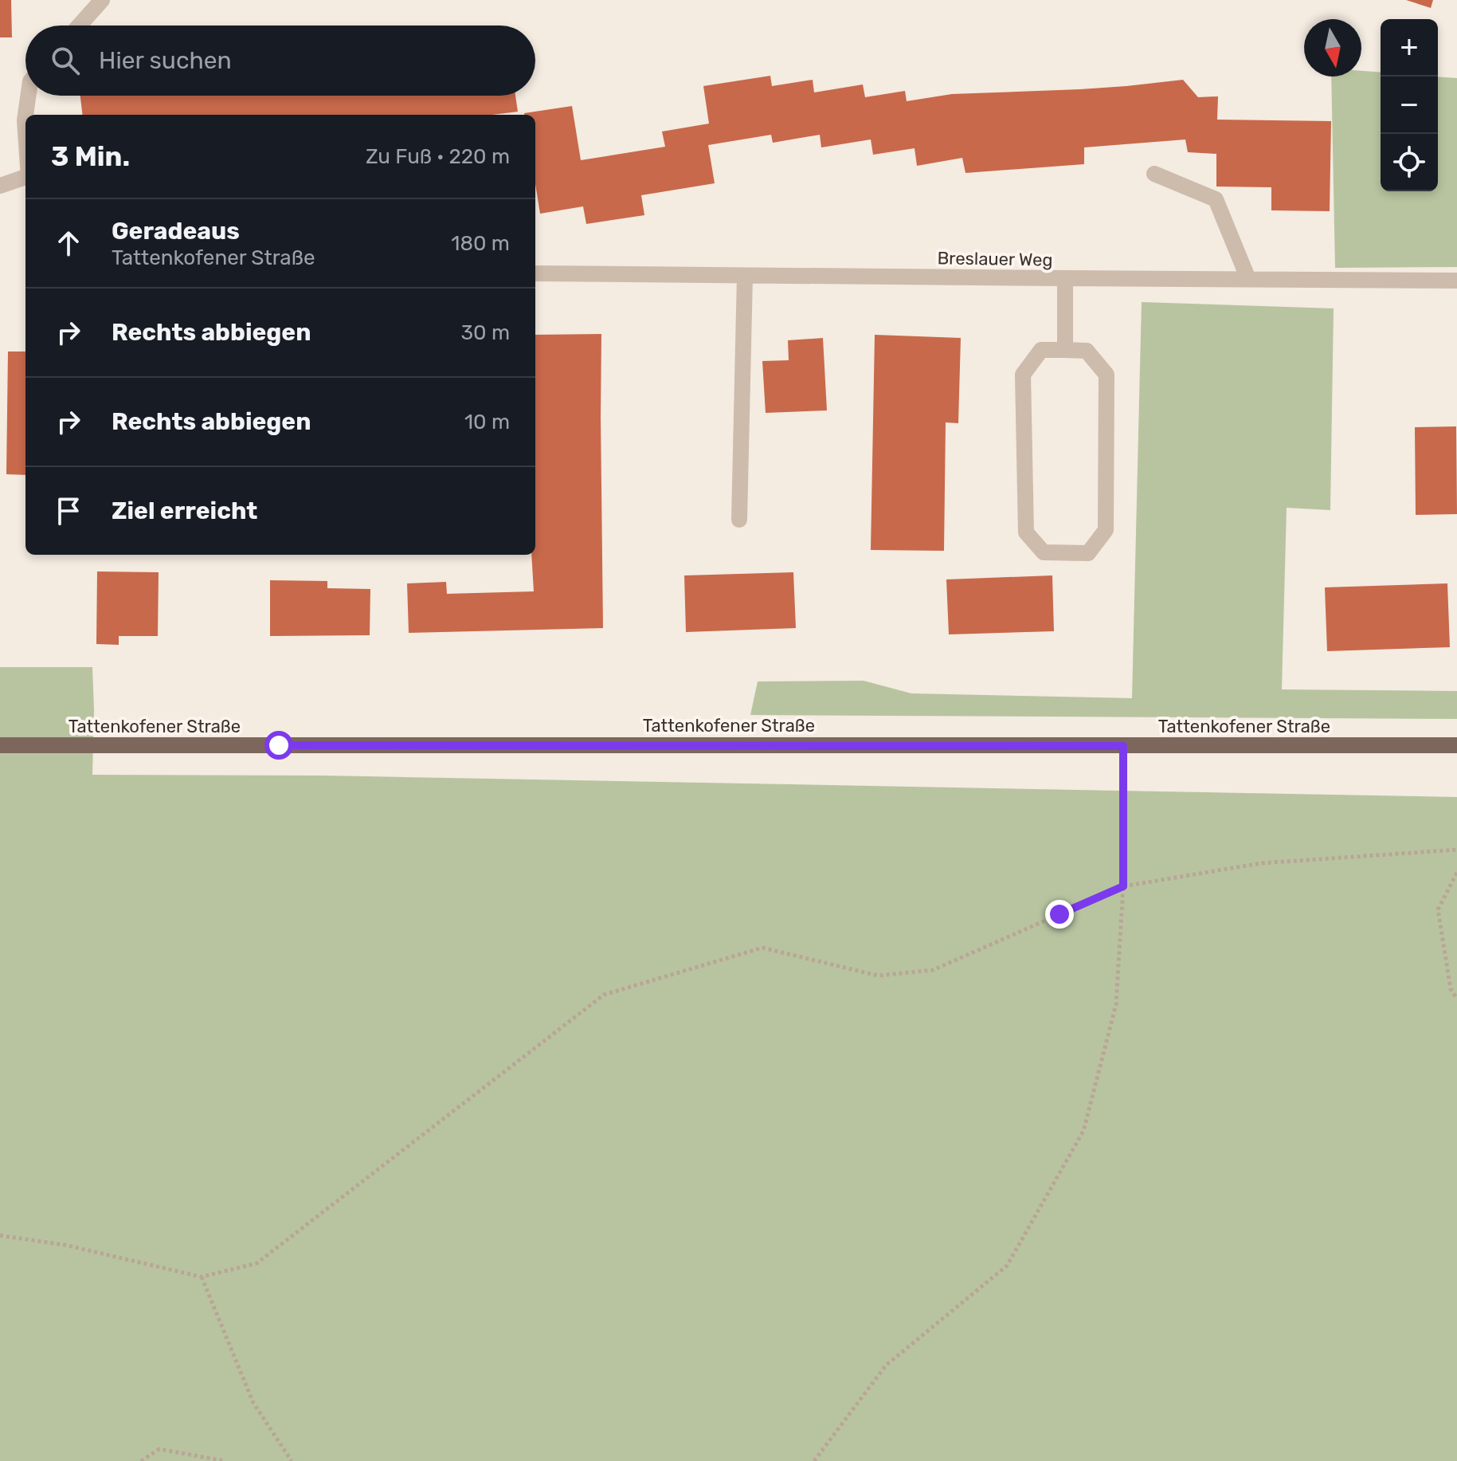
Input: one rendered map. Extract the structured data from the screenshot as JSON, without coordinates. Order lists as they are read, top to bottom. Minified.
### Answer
{"streets":{"main road":["Tattenkofener Straße"],"street":["Breslauer Weg"]},"north":"bottom","page":{"map_buttons":["+","−"],"search":"Hier suchen","heading":["3 Min.","Zu Fuß · 220 m"],"list":[["Geradeaus","Tattenkofener Straße","180 m"],["Rechts abbiegen","30 m"],["Rechts abbiegen","10 m"],"Ziel erreicht"]}}
